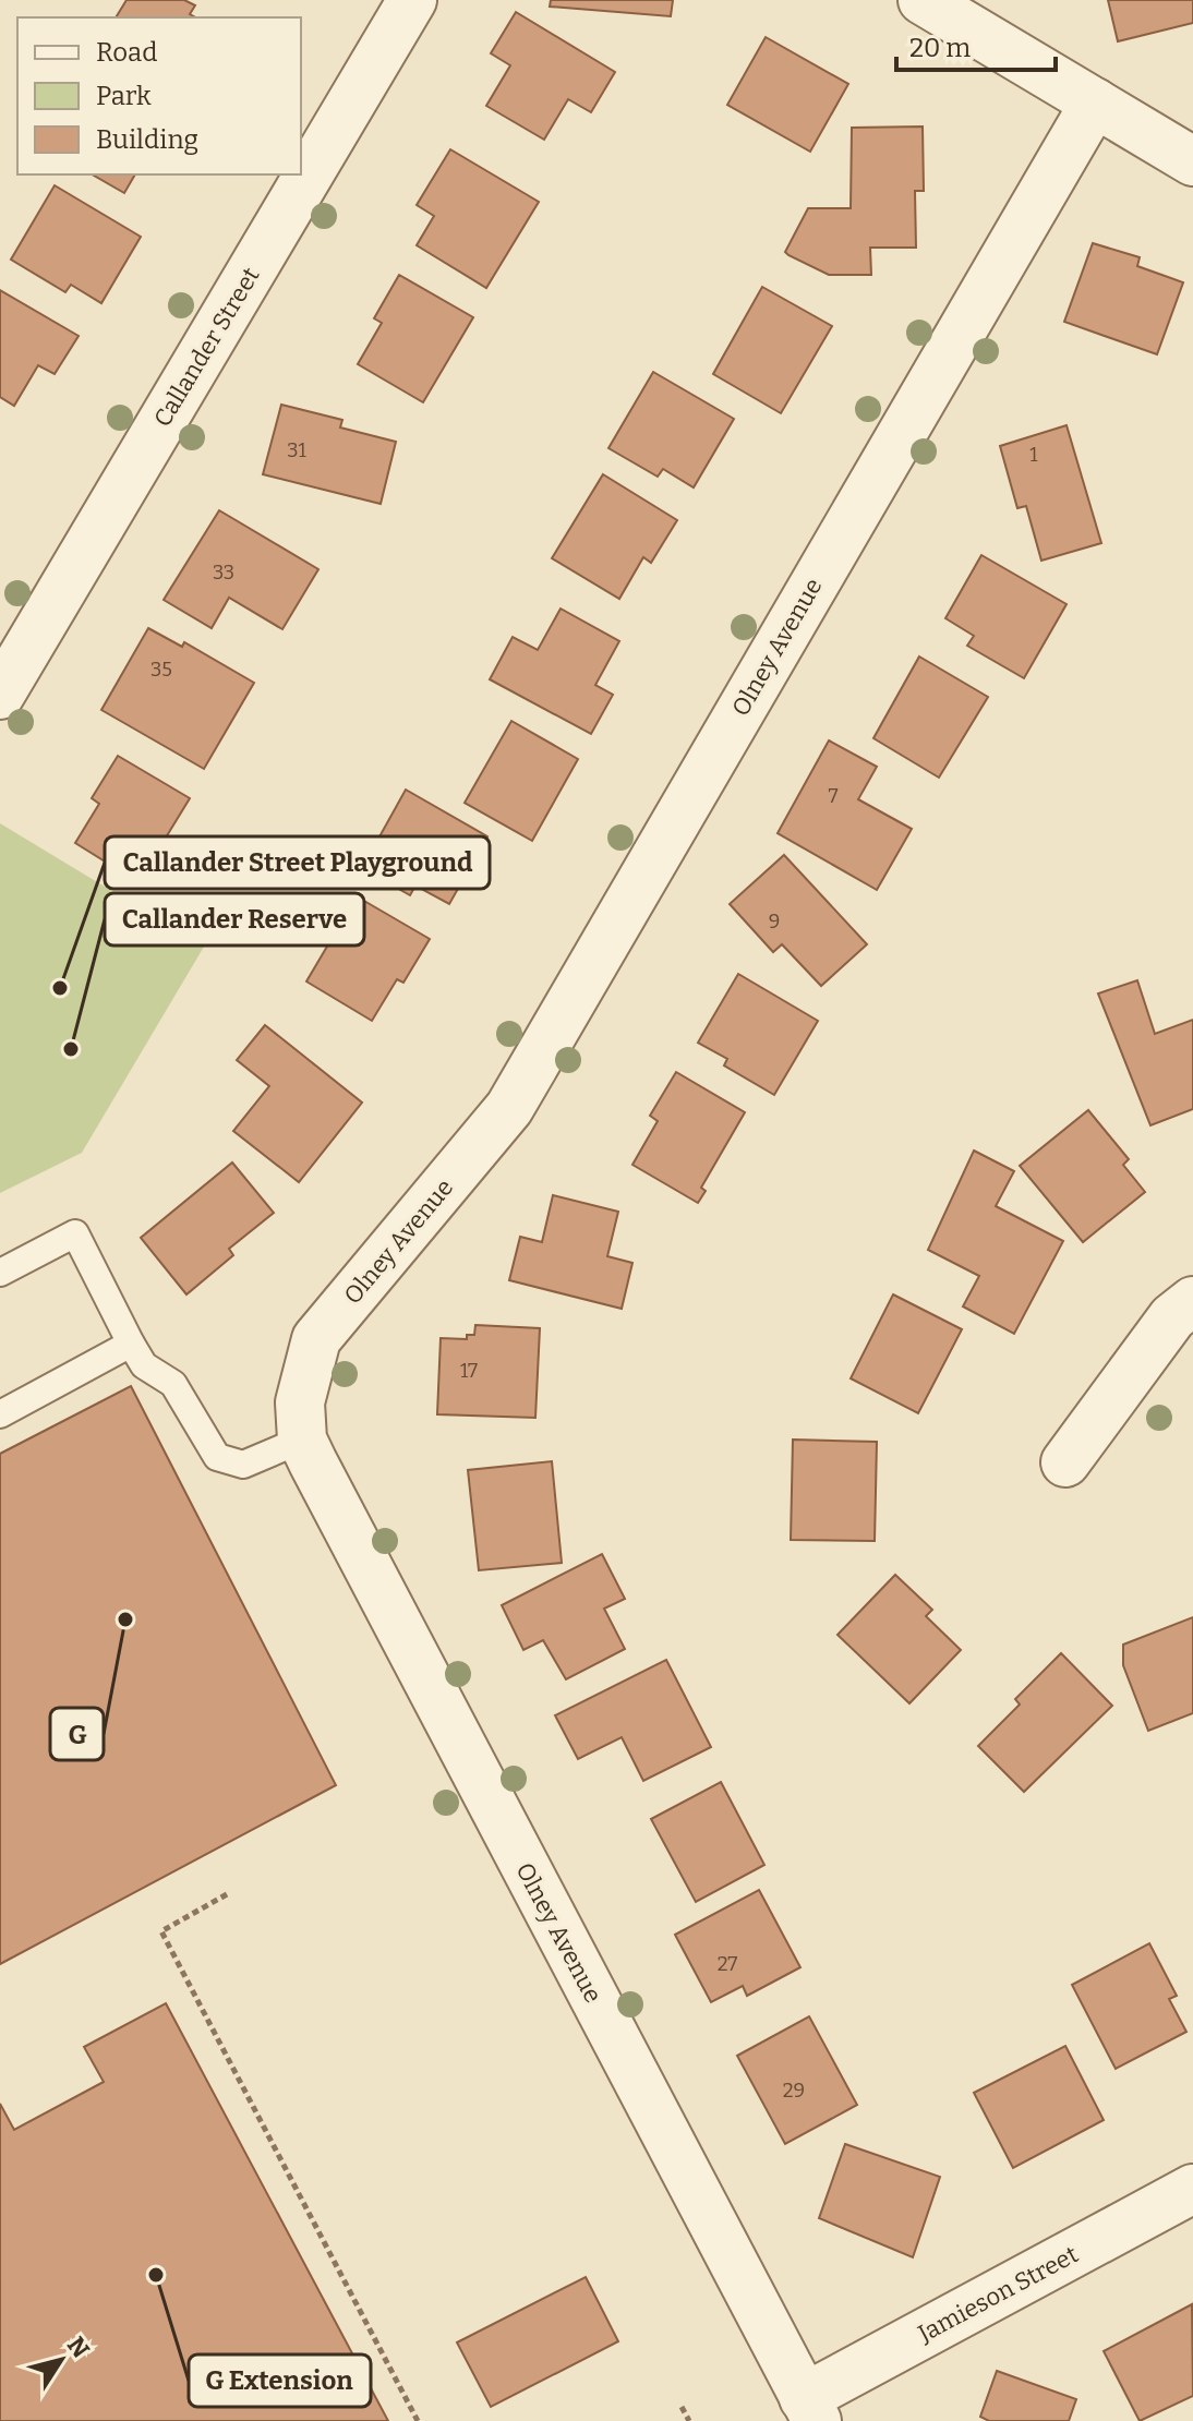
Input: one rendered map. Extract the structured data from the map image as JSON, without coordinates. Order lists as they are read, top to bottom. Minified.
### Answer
{"streets":{"street":["Callander Street","Olney Avenue","Jamieson Street"]},"crossings":[["Olney Avenue","Jamieson Street"]],"places":["Callander Street Playground","Callander Reserve","G","G Extension"],"house_numbers":["31","1","33","35","7","9","17","27","29"],"legend":["Road","Park","Building"],"scale_bar":"20 m","north":"top right"}
